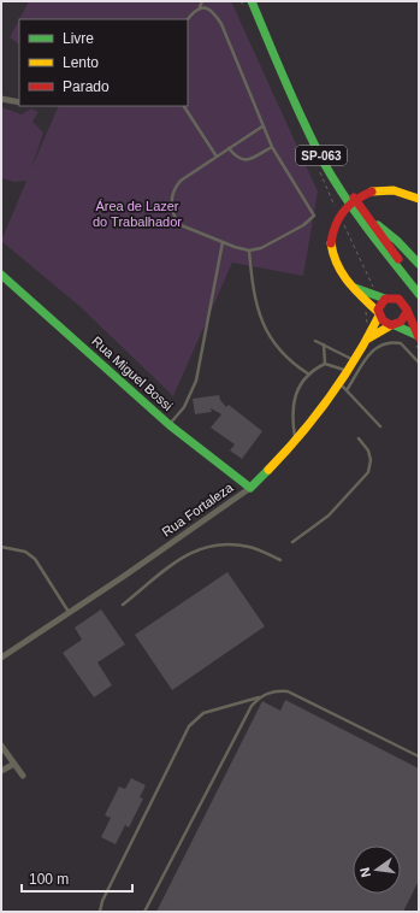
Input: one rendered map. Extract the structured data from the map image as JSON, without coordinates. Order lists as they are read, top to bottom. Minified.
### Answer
{"streets":{"main road":["SP-063","Rua Miguel Bossi","Rua Fortaleza"]},"crossings":[["Rua Miguel Bossi","Rua Fortaleza"]],"parks":["Área de Lazer do Trabalhador"],"legend":["Livre","Lento","Parado"],"scale_bar":"100 m","north":"left"}
